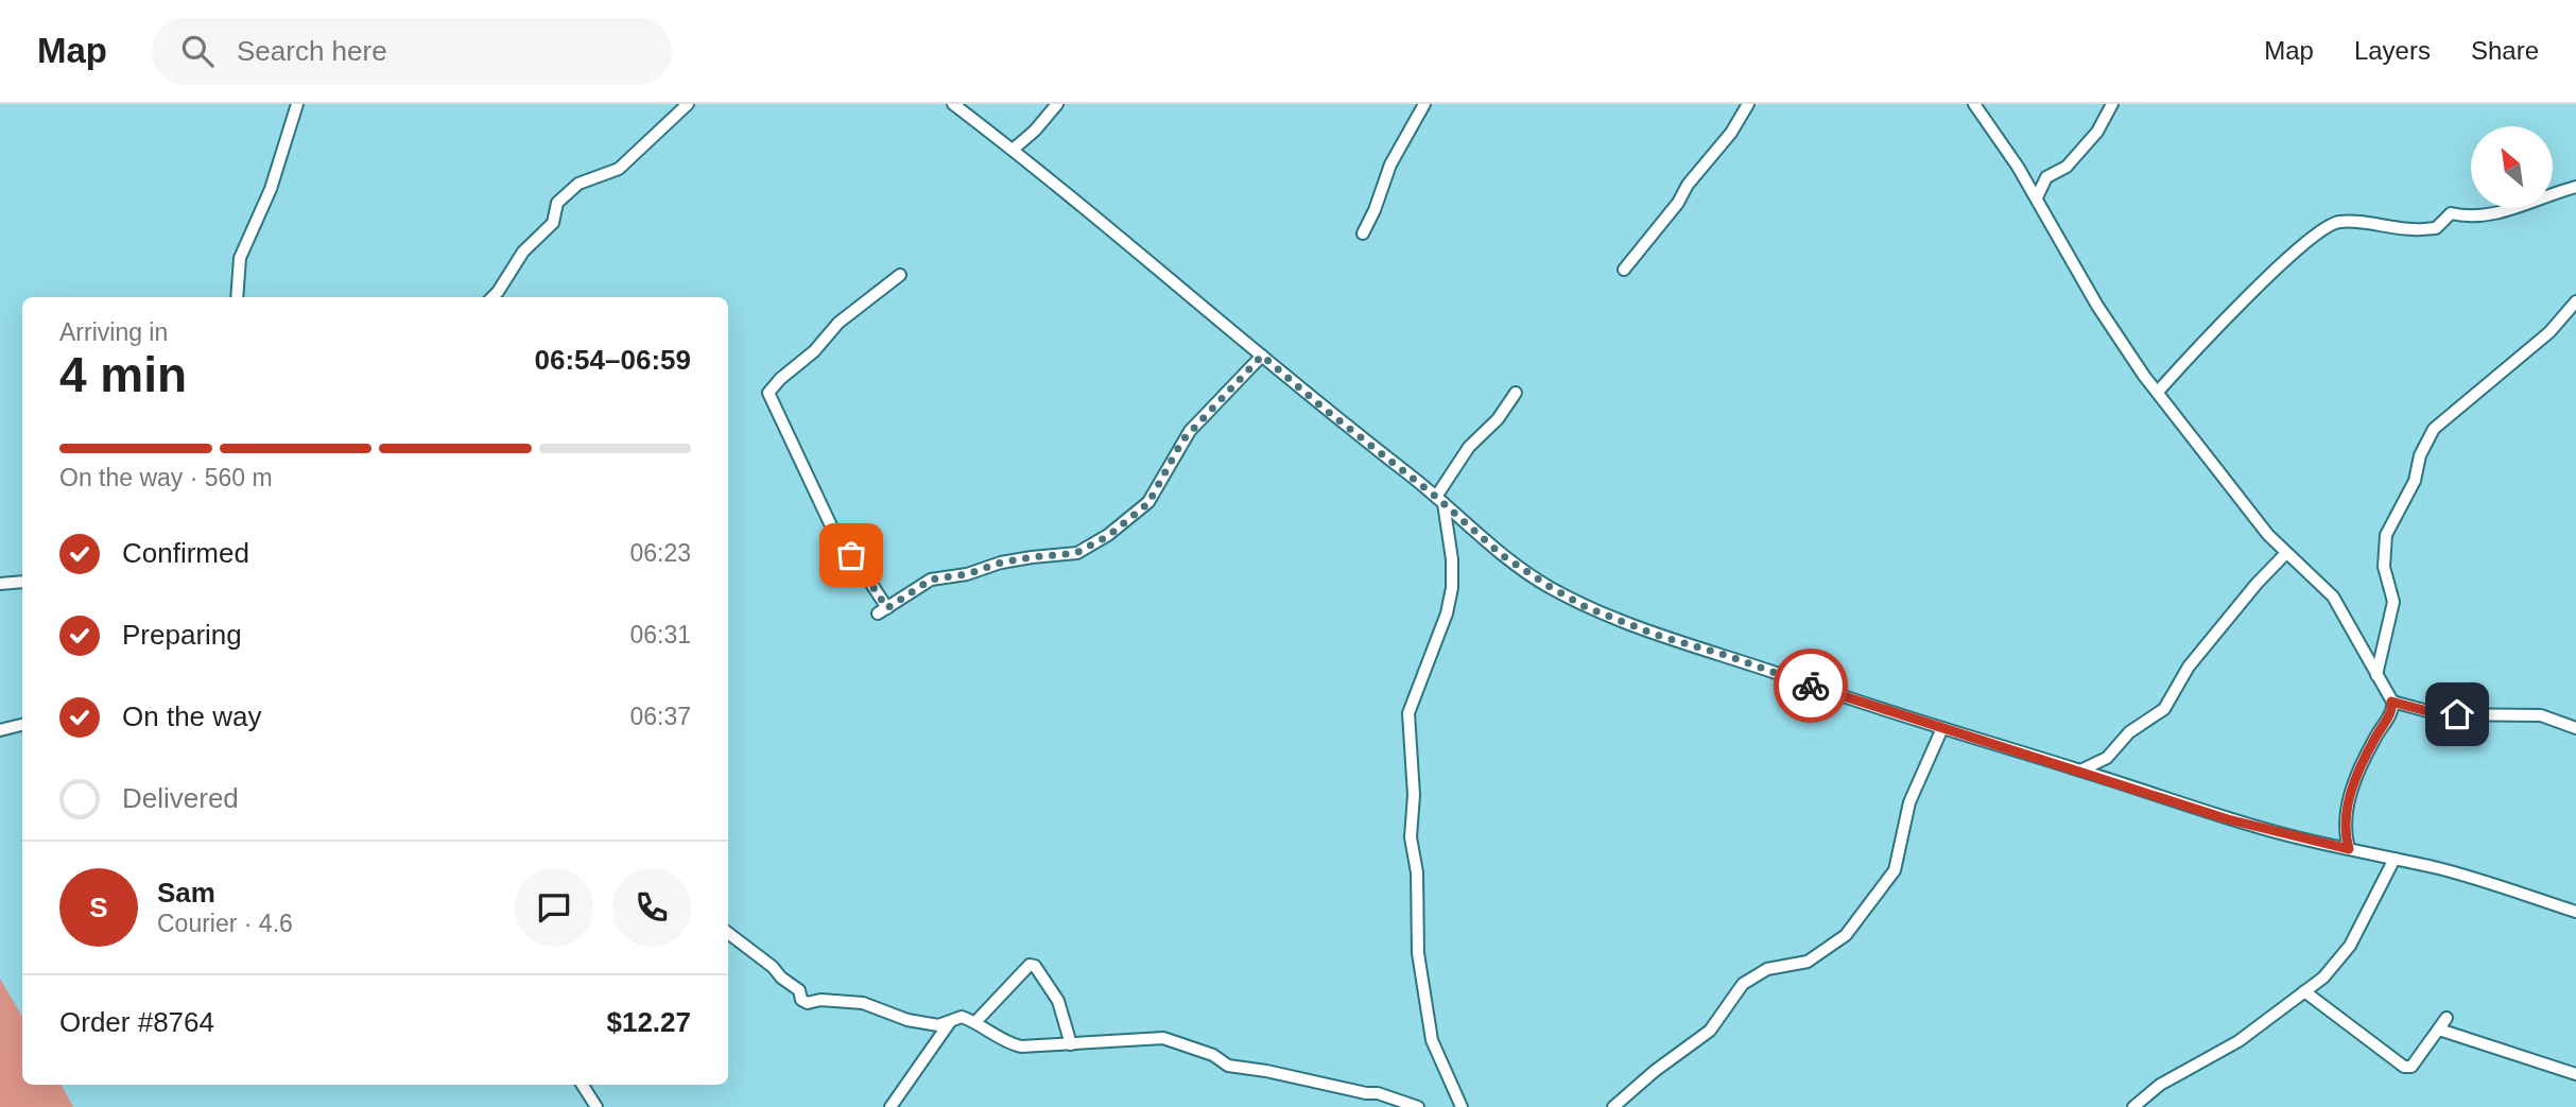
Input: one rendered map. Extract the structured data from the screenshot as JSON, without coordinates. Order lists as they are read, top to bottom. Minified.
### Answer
{"north":"top left","page":{"header":"Map","search":"Search here","nav":["Map","Layers","Share"],"heading":["4 min","Arriving in","06:54–06:59"],"panel":["Sam","Courier · 4.6","Order #8764","$12.27"],"bar":"On the way · 560 m","list":[["Confirmed","06:23"],["Preparing","06:31"],["On the way","06:37"],"Delivered"],"round":"S"}}
